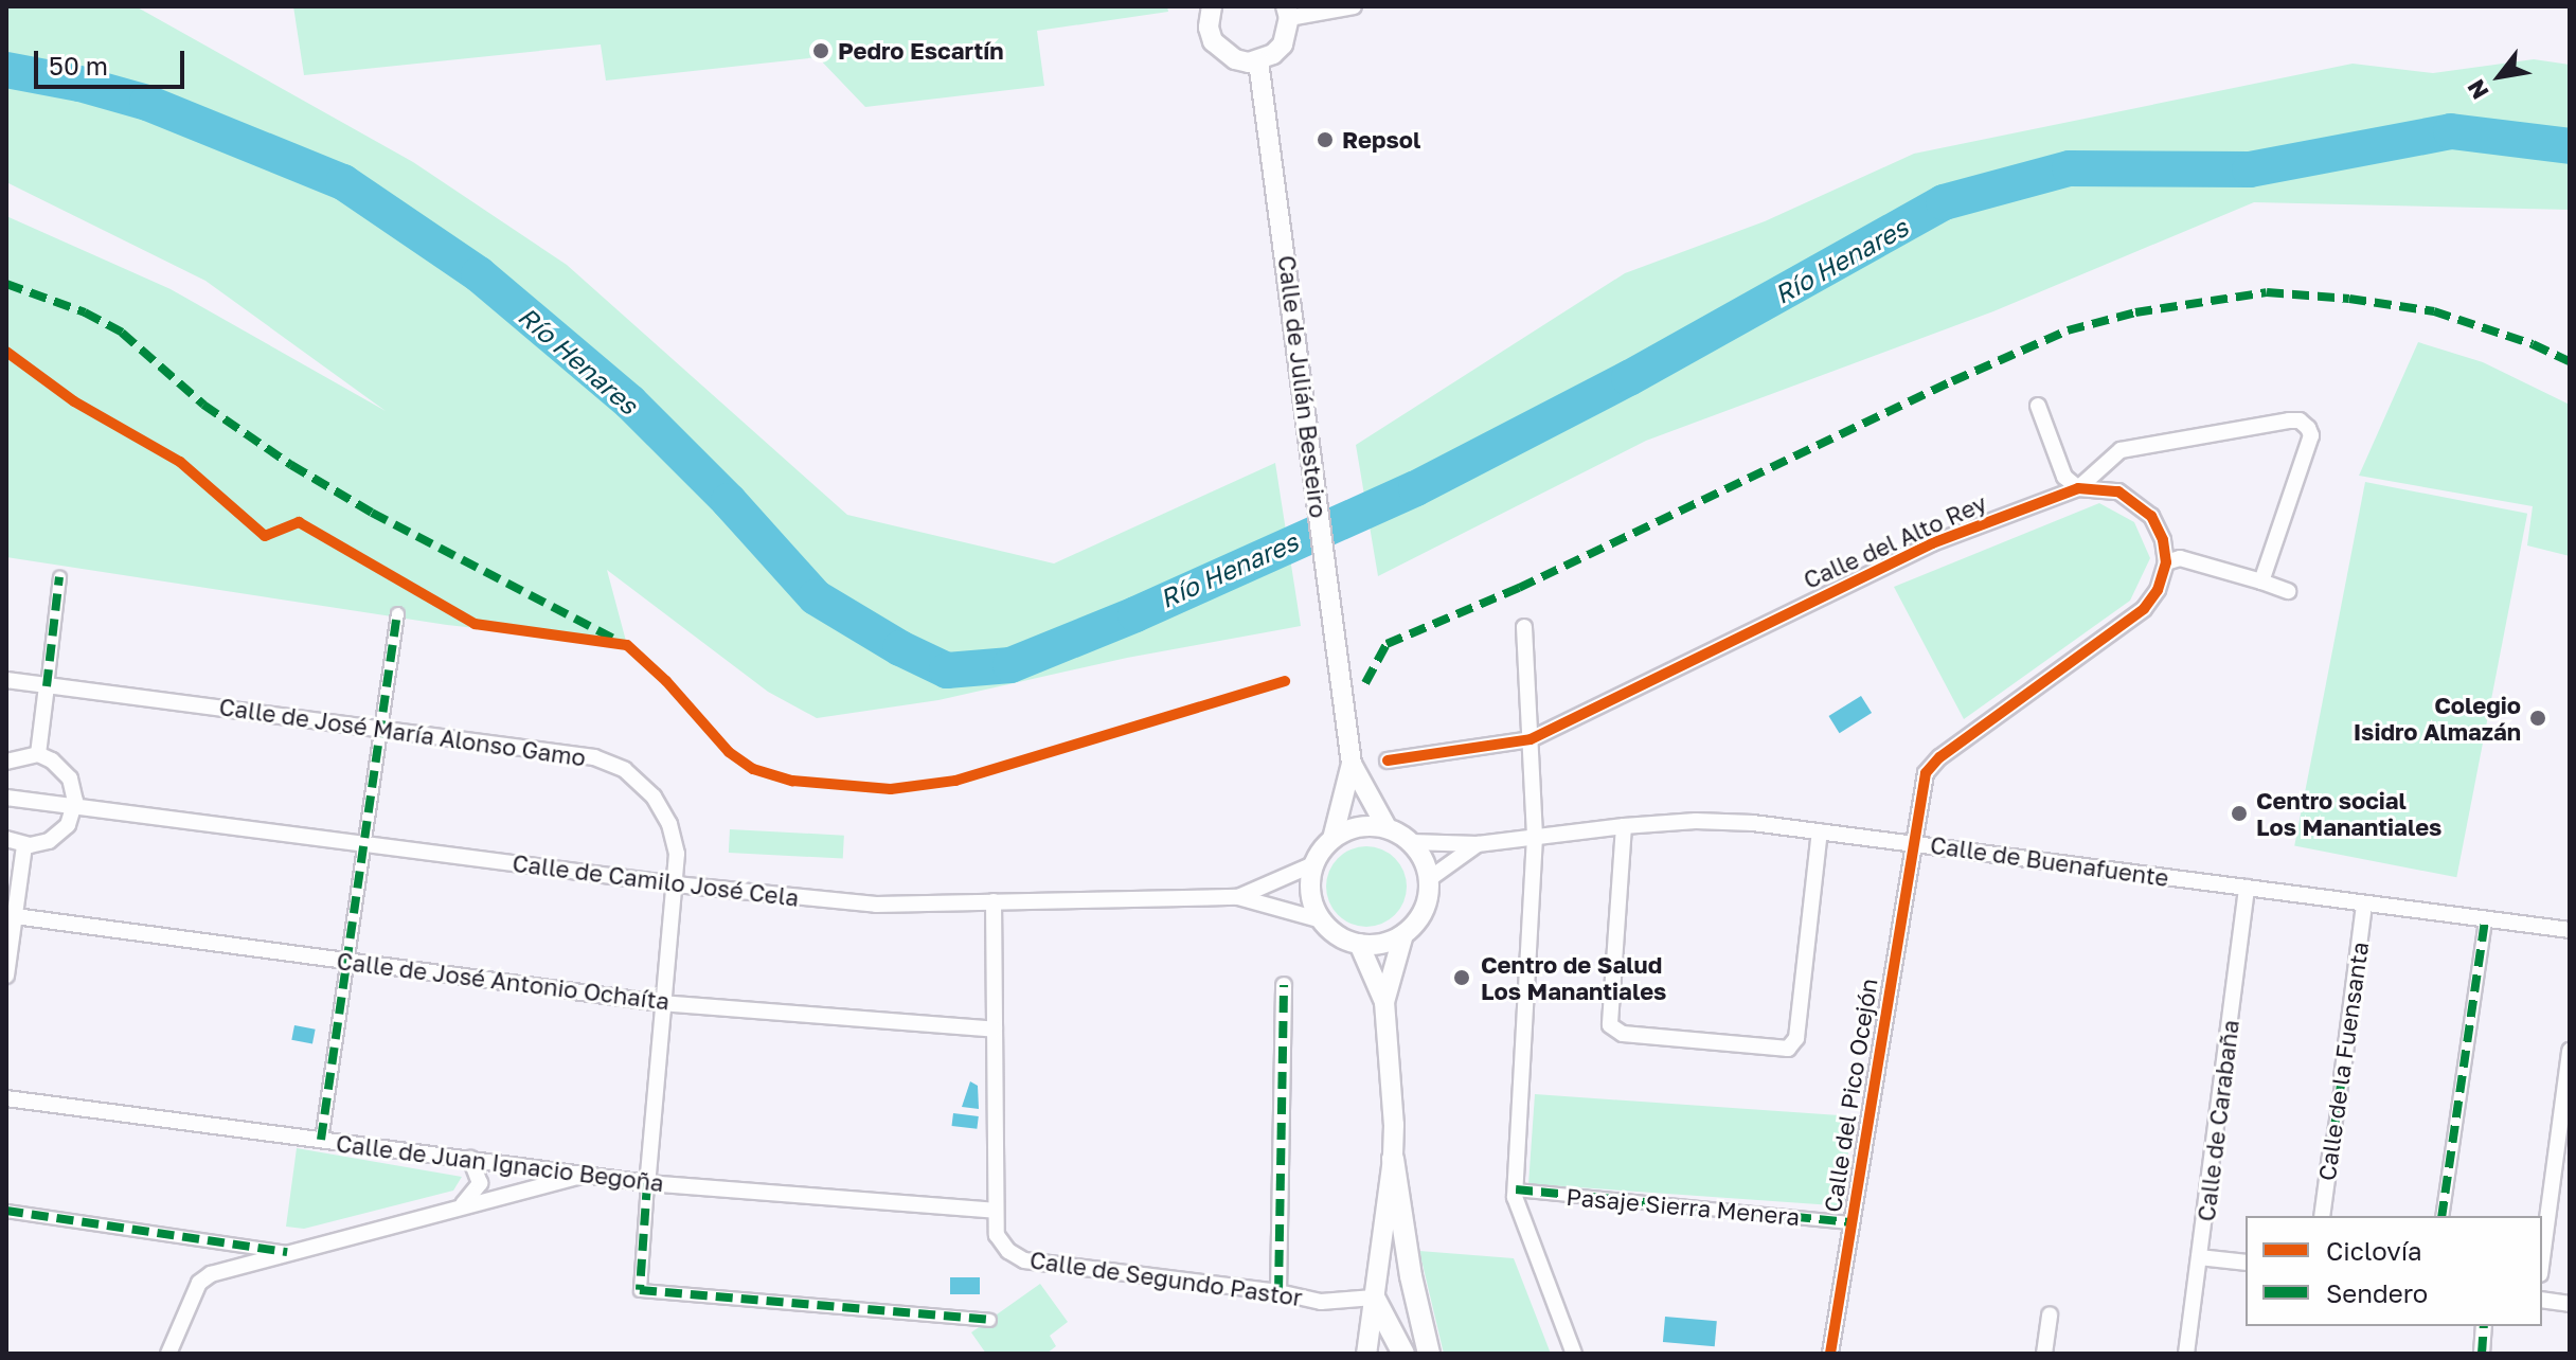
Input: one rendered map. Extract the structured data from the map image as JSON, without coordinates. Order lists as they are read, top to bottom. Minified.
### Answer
{"streets":{"street":["Calle de Julián Besteiro","Calle del Alto Rey","Calle de José María Alonso Gamo","Calle de Buenafuente","Calle de Camilo José Cela","Calle de José Antonio Ochaíta","Calle de la Fuensanta","Calle del Pico Ocejón","Calle de Carabaña","Calle de Juan Ignacio Begoña","Pasaje Sierra Menera","Calle de Segundo Pastor"]},"crossings":[["Calle de Julián Besteiro","Calle de Buenafuente"],["Calle de Julián Besteiro","Calle de Camilo José Cela"],["Calle de José María Alonso Gamo","Calle de Camilo José Cela"],["Calle de José María Alonso Gamo","Calle de José Antonio Ochaíta"],["Calle de José María Alonso Gamo","Calle de Juan Ignacio Begoña"],["Calle de Buenafuente","Calle de Camilo José Cela"],["Calle de Buenafuente","Calle de la Fuensanta"],["Calle de Buenafuente","Calle del Pico Ocejón"],["Calle de Buenafuente","Calle de Carabaña"],["Calle de Camilo José Cela","Calle de Segundo Pastor"],["Calle de José Antonio Ochaíta","Calle de Segundo Pastor"],["Calle del Pico Ocejón","Pasaje Sierra Menera"],["Calle de Juan Ignacio Begoña","Calle de Segundo Pastor"]],"water":["Río Henares"],"places":["Pedro Escartín","Repsol","Colegio Isidro Almazán","Centro social Los Manantiales","Centro de Salud Los Manantiales"],"legend":["Ciclovía","Sendero"],"scale_bar":"50 m","north":"bottom left"}
